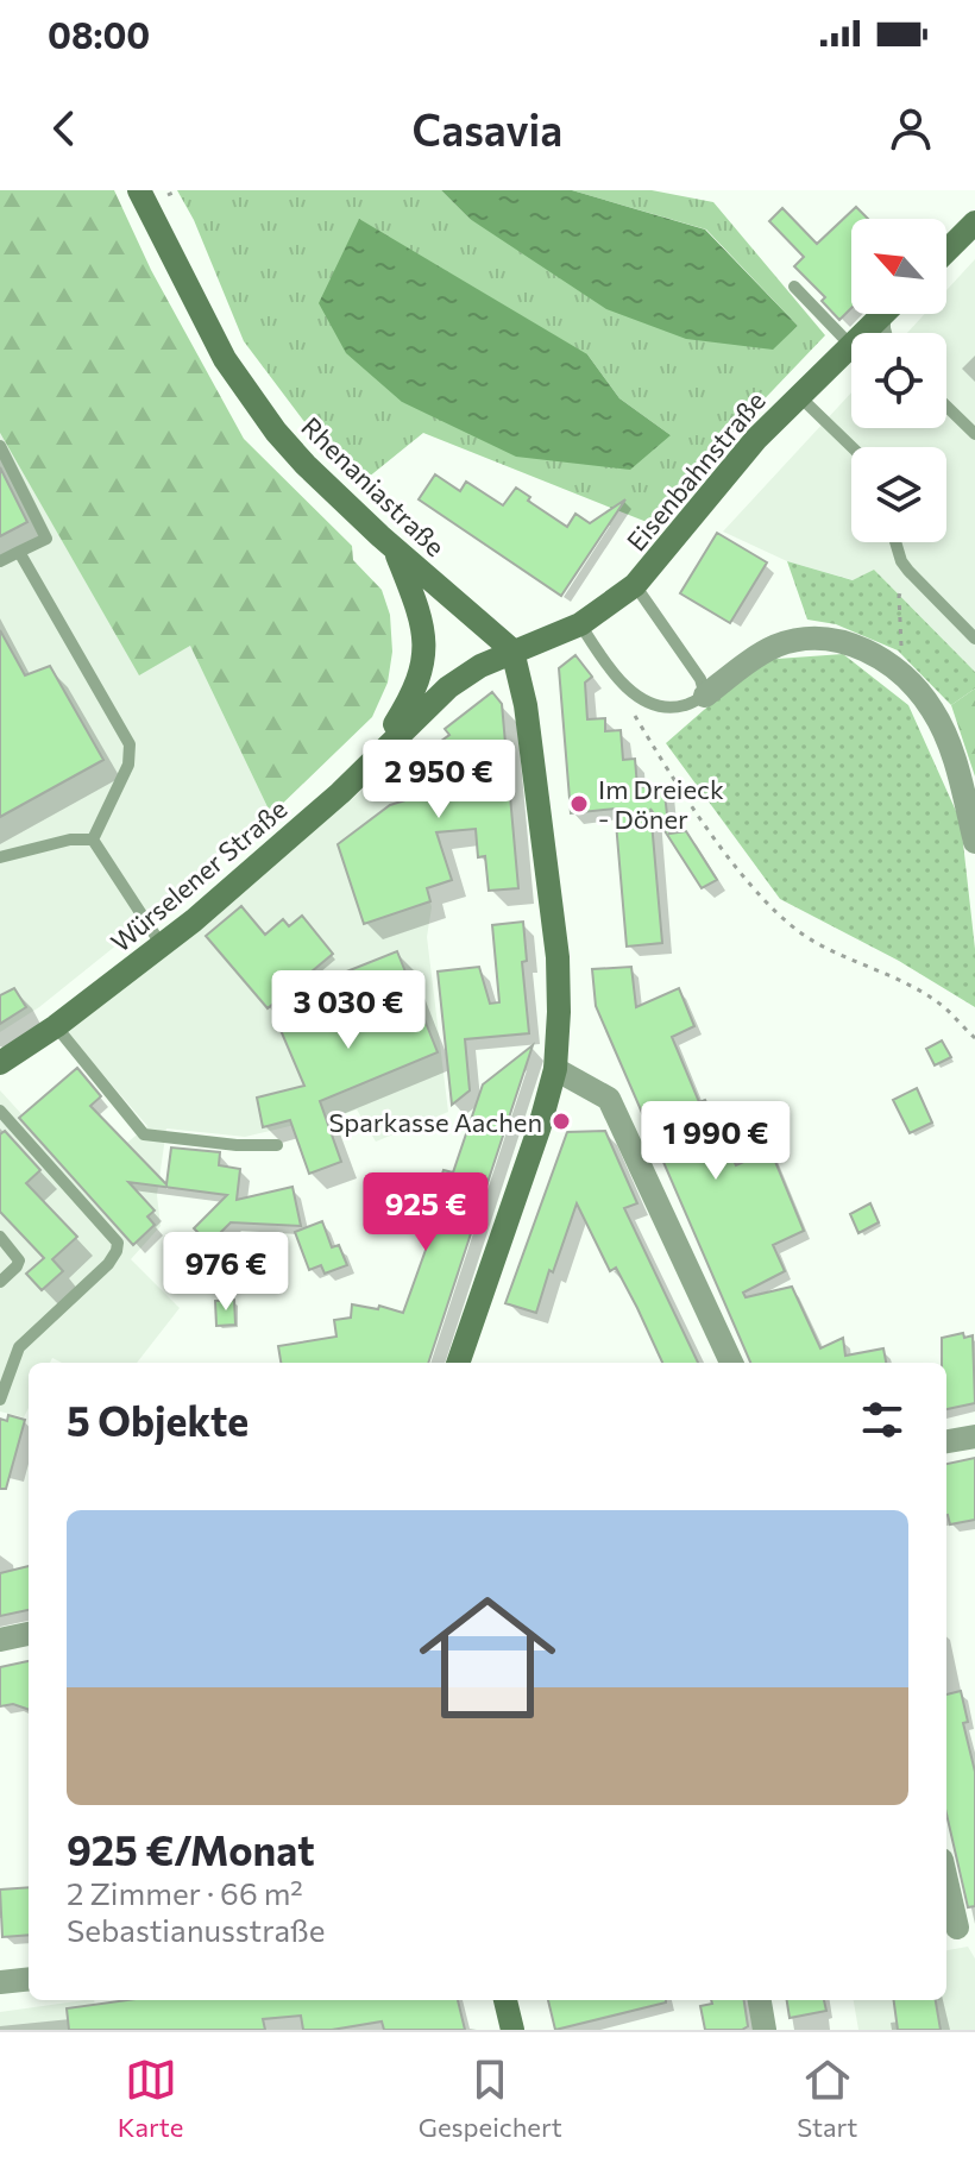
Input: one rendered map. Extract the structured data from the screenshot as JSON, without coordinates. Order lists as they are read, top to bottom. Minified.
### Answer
{"streets":{"main road":["Eisenbahnstraße","Rhenaniastraße","Würselener Straße"]},"crossings":[["Eisenbahnstraße","Rhenaniastraße"],["Eisenbahnstraße","Würselener Straße"],["Rhenaniastraße","Würselener Straße"]],"places":["Im Dreieck - Döner","Sparkasse Aachen"],"north":"top left","page":{"status":"08:00","header":"Casavia","price":["2 950 €","3 030 €","1 990 €","925 €","976 €"],"heading":"5 Objekte","list":[{"name":"925 €/Monat","note":"2 Zimmer · 66 m² · Sebastianusstraße"}],"tabs":["Karte","Gespeichert","Start"]}}
